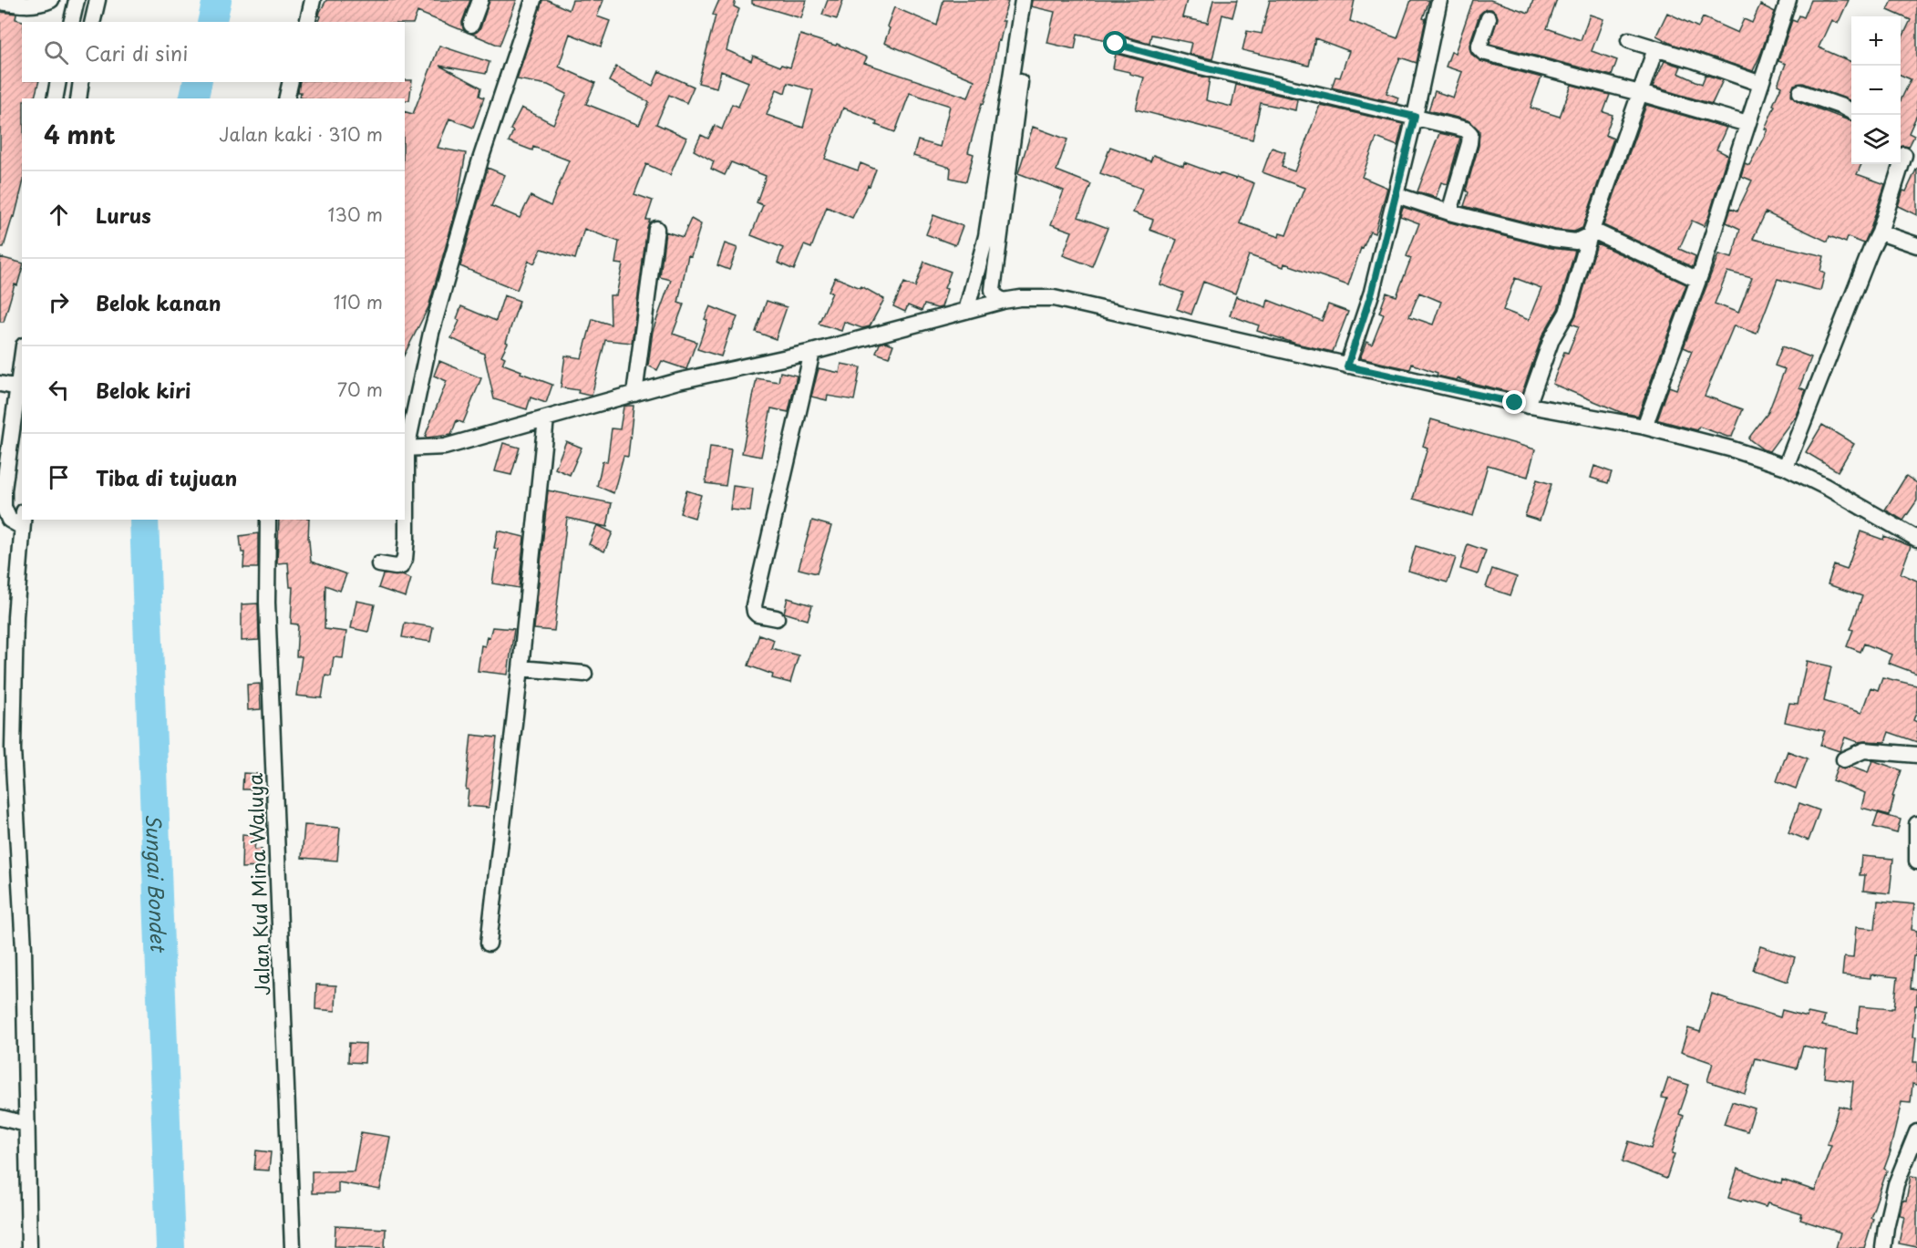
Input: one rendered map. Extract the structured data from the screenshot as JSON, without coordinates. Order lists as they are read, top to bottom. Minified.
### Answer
{"streets":{"street":["Jalan Kud Mina Waluya"]},"water":["Sungai Bondet"],"page":{"map_buttons":["+","−"],"search":"Cari di sini","heading":["4 mnt","Jalan kaki · 310 m"],"list":[["Lurus","130 m"],["Belok kanan","110 m"],["Belok kiri","70 m"],"Tiba di tujuan"]}}
